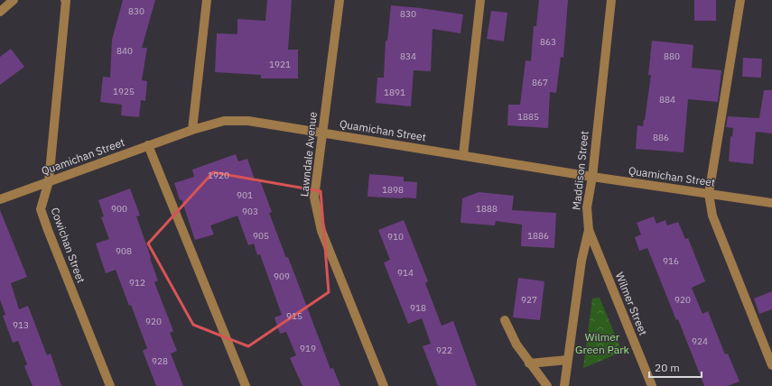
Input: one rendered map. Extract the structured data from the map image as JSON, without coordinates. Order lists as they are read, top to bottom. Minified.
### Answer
{"streets":{"street":["Quamichan Street","Lawndale Avenue","Maddison Street","Cowichan Street","Wilmer Street"]},"crossings":[["Quamichan Street","Lawndale Avenue"],["Quamichan Street","Maddison Street"],["Quamichan Street","Cowichan Street"],["Maddison Street","Wilmer Street"]],"parks":["Wilmer Green Park"],"house_numbers":["830","830","863","840","834","880","1921","867","1925","1891","884","1885","886","1920","1898","901","900","1888","903","905","1886","910","908","916","914","909","912","927","920","918","915","920","913","924","919","922","928"],"scale_bar":"20 m"}
